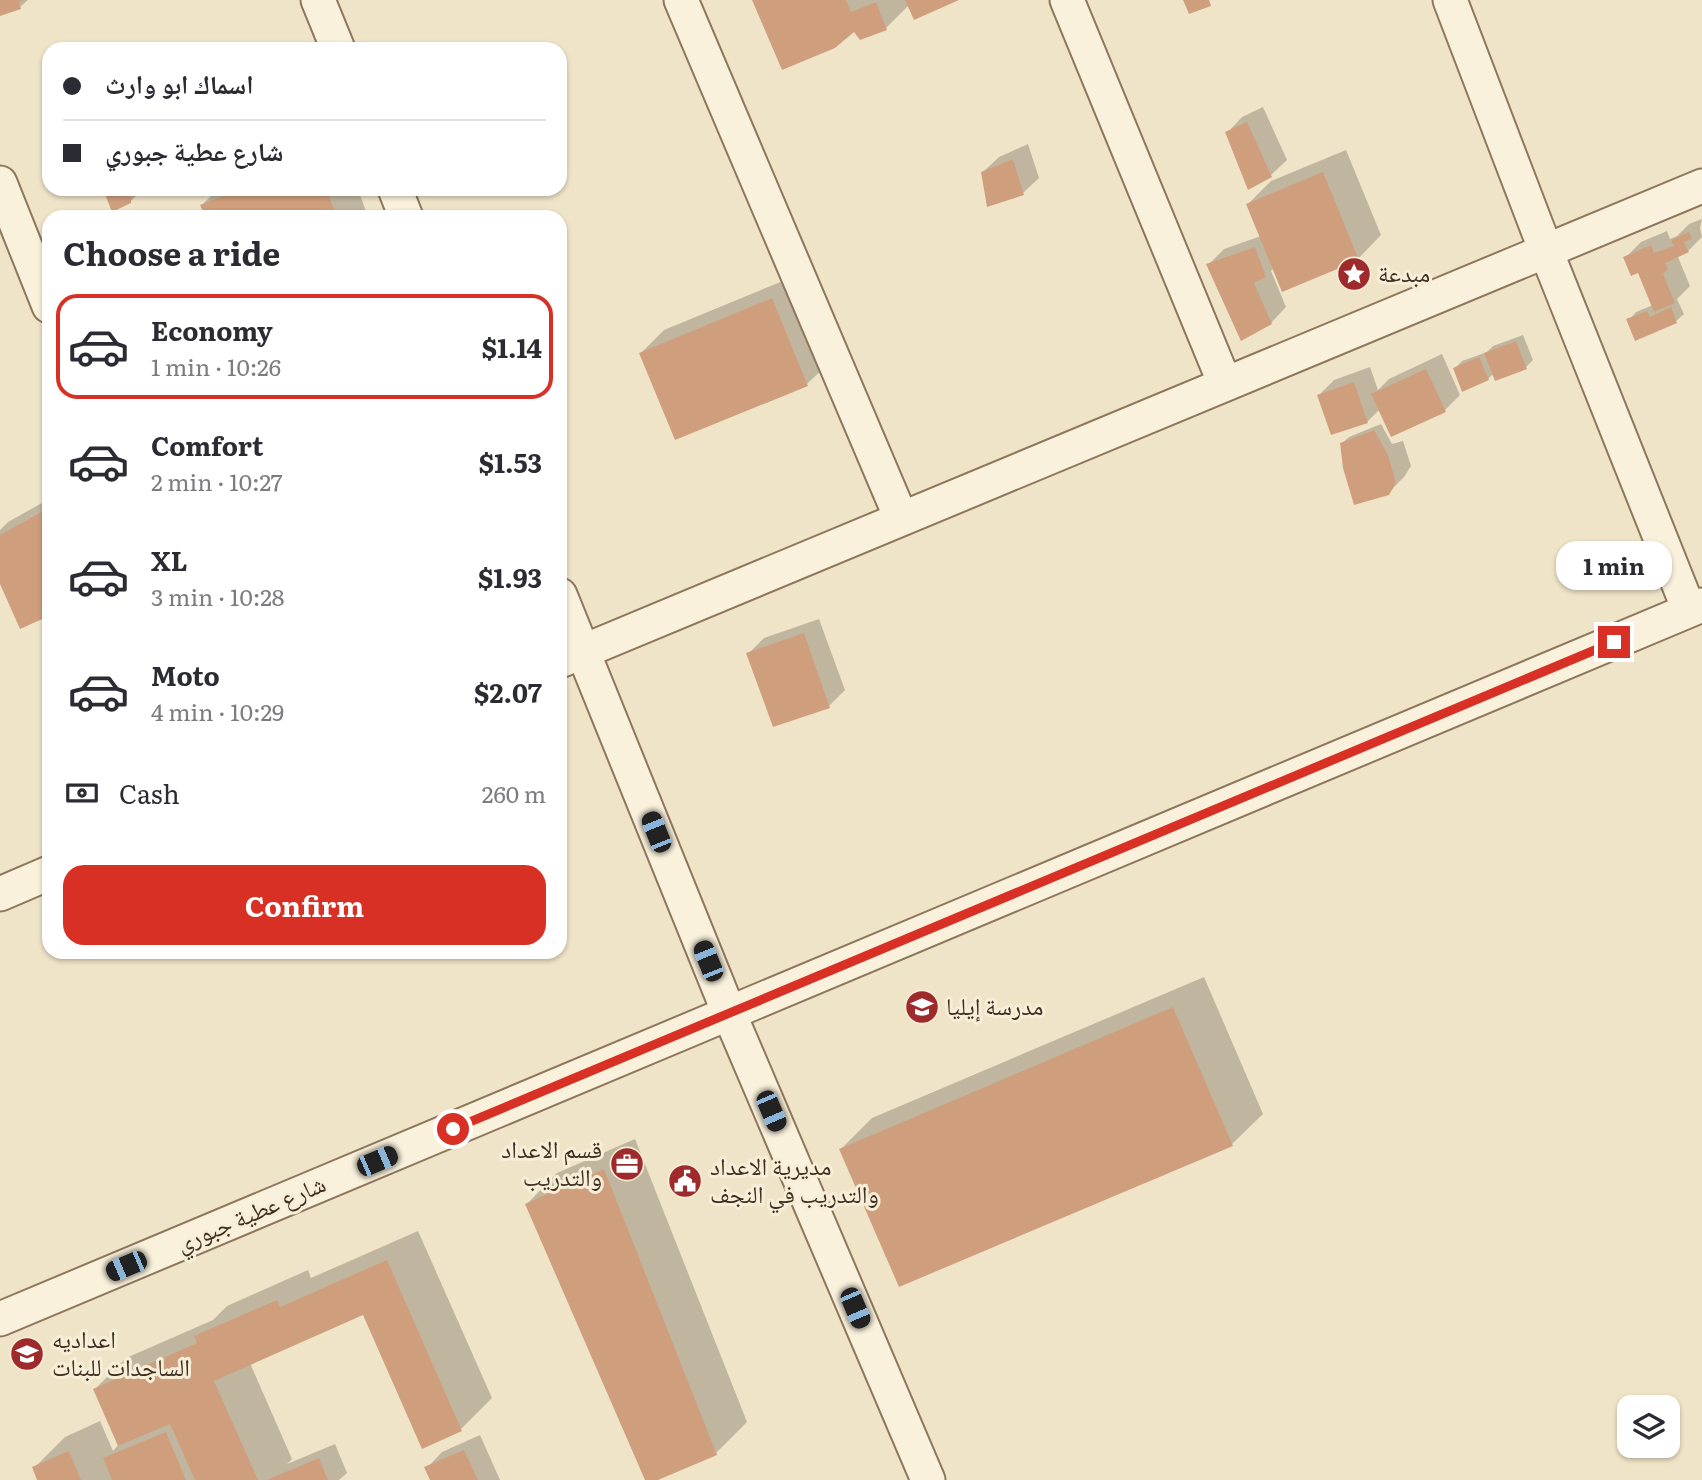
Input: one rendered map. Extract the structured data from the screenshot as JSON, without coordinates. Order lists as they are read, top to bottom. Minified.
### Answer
{"streets":{"street":["شارع عطية جبوري"]},"places":{"place":["مبدعة"],"school or university":["مدرسة إيليا","اعداديه الساجدات للبنات"],"office":["قسم الاعداد والتدريب"],"public building":["مديرية الاعداد والتدريب في النجف"]},"page":{"banner":["اسماك ابو وارث","شارع عطية جبوري"],"heading":"Choose a ride","list":[{"name":"Economy","note":"1 min · 10:26","value":"$1.14"},{"name":"Comfort","note":"2 min · 10:27","value":"$1.53"},{"name":"XL","note":"3 min · 10:28","value":"$1.93"},{"name":"Moto","note":"4 min · 10:29","value":"$2.07"}],"bubble":"1 min","pay":["Cash","260 m"],"buttons":"Confirm"}}
